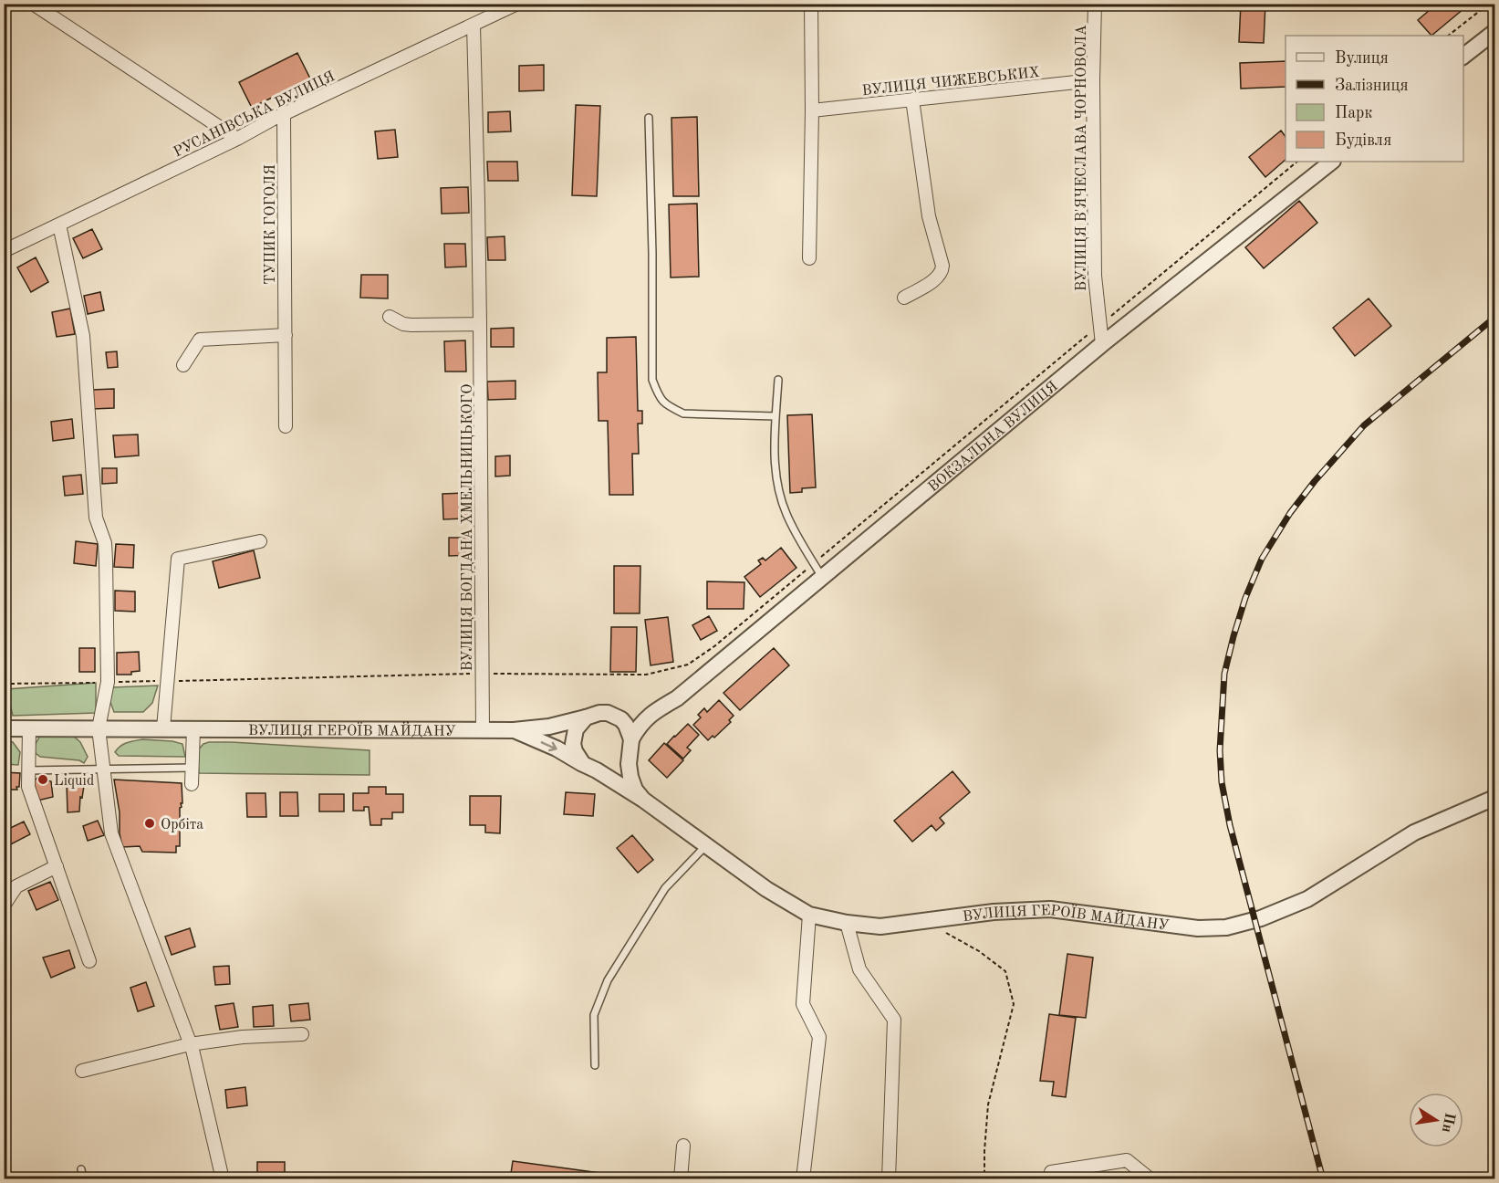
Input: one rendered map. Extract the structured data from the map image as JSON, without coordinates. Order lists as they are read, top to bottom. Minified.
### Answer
{"streets":{"street":["ВУЛИЦЯ ЧИЖЕВСЬКИХ","РУСАНІВСЬКА ВУЛИЦЯ","ВУЛИЦЯ В'ЯЧЕСЛАВА ЧОРНОВОЛА","ТУПИК ГОГОЛЯ","ВОКЗАЛЬНА ВУЛИЦЯ","ВУЛИЦЯ БОГДАНА ХМЕЛЬНИЦЬКОГО","ВУЛИЦЯ ГЕРОЇВ МАЙДАНУ"]},"crossings":[["ВУЛИЦЯ ЧИЖЕВСЬКИХ","ВУЛИЦЯ В'ЯЧЕСЛАВА ЧОРНОВОЛА"],["РУСАНІВСЬКА ВУЛИЦЯ","ТУПИК ГОГОЛЯ"],["РУСАНІВСЬКА ВУЛИЦЯ","ВУЛИЦЯ БОГДАНА ХМЕЛЬНИЦЬКОГО"],["ВУЛИЦЯ В'ЯЧЕСЛАВА ЧОРНОВОЛА","ВОКЗАЛЬНА ВУЛИЦЯ"],["ВОКЗАЛЬНА ВУЛИЦЯ","ВУЛИЦЯ ГЕРОЇВ МАЙДАНУ"],["ВУЛИЦЯ БОГДАНА ХМЕЛЬНИЦЬКОГО","ВУЛИЦЯ ГЕРОЇВ МАЙДАНУ"]],"places":["Liquid","Орбіта"],"legend":["Вулиця","Залізниця","Парк","Будівля"],"north":"right"}
